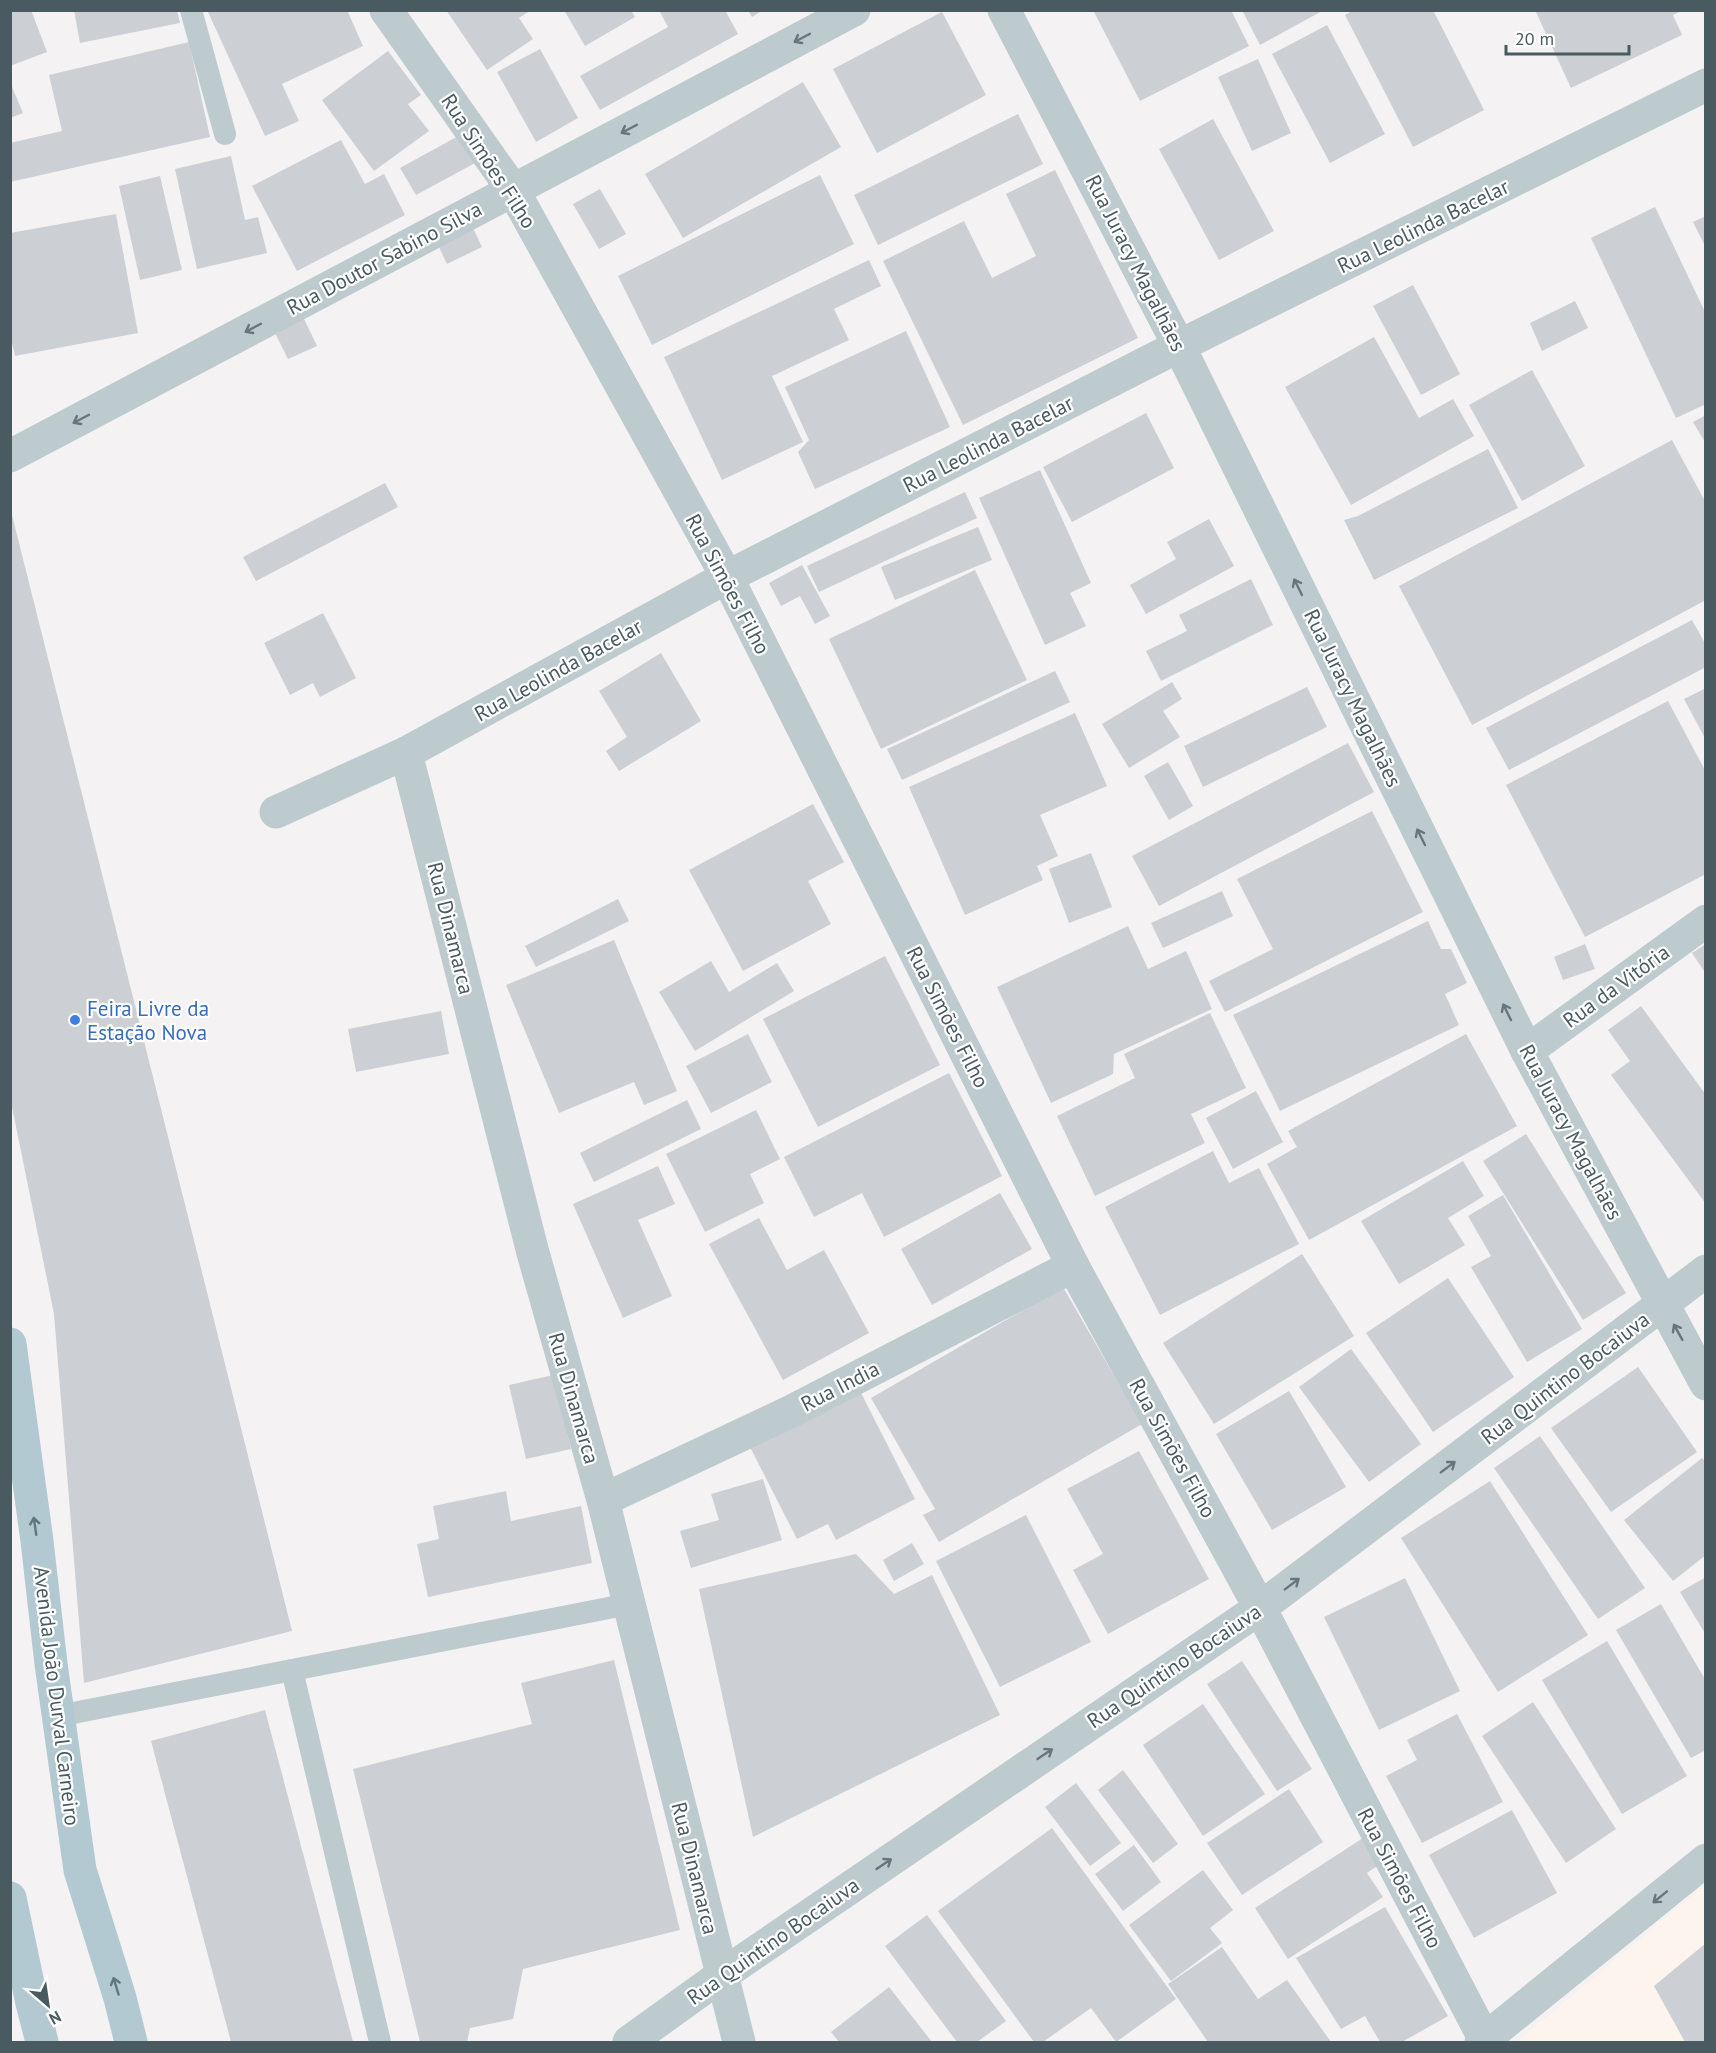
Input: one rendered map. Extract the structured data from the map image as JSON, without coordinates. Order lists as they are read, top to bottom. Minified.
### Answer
{"streets":{"main road":["Avenida João Durval Carneiro"],"street":["Rua Simões Filho","Rua Leolinda Bacelar","Rua Doutor Sabino Silva","Rua Juracy Magalhães","Rua Dinamarca","Rua da Vitória","Rua Quintino Bocaiuva","Rua India"]},"crossings":[["Rua Simões Filho","Rua Leolinda Bacelar"],["Rua Simões Filho","Rua Doutor Sabino Silva"],["Rua Simões Filho","Rua Quintino Bocaiuva"],["Rua Simões Filho","Rua India"],["Rua Leolinda Bacelar","Rua Juracy Magalhães"],["Rua Leolinda Bacelar","Rua Dinamarca"],["Rua Juracy Magalhães","Rua da Vitória"],["Rua Juracy Magalhães","Rua Quintino Bocaiuva"],["Rua Dinamarca","Rua Quintino Bocaiuva"],["Rua Dinamarca","Rua India"]],"one_way":["Rua Doutor Sabino Silva","Rua Juracy Magalhães","Rua Quintino Bocaiuva","Avenida João Durval Carneiro"],"places":["Feira Livre da Estação Nova"],"scale_bar":"20 m","north":"bottom right"}
